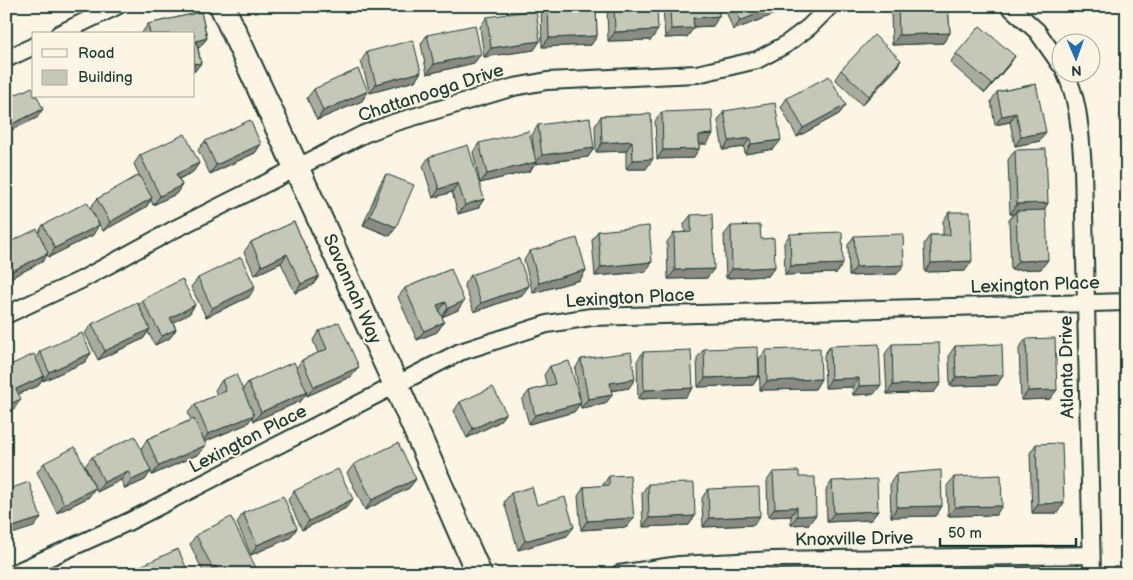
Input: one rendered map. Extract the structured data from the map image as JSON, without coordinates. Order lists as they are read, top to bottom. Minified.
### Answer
{"streets":{"street":["Chattanooga Drive","Lexington Place","Savannah Way","Atlanta Drive","Knoxville Drive"]},"crossings":[["Chattanooga Drive","Savannah Way"],["Lexington Place","Savannah Way"],["Lexington Place","Atlanta Drive"],["Atlanta Drive","Knoxville Drive"]],"legend":["Road","Building"],"scale_bar":"50 m","north":"bottom"}
